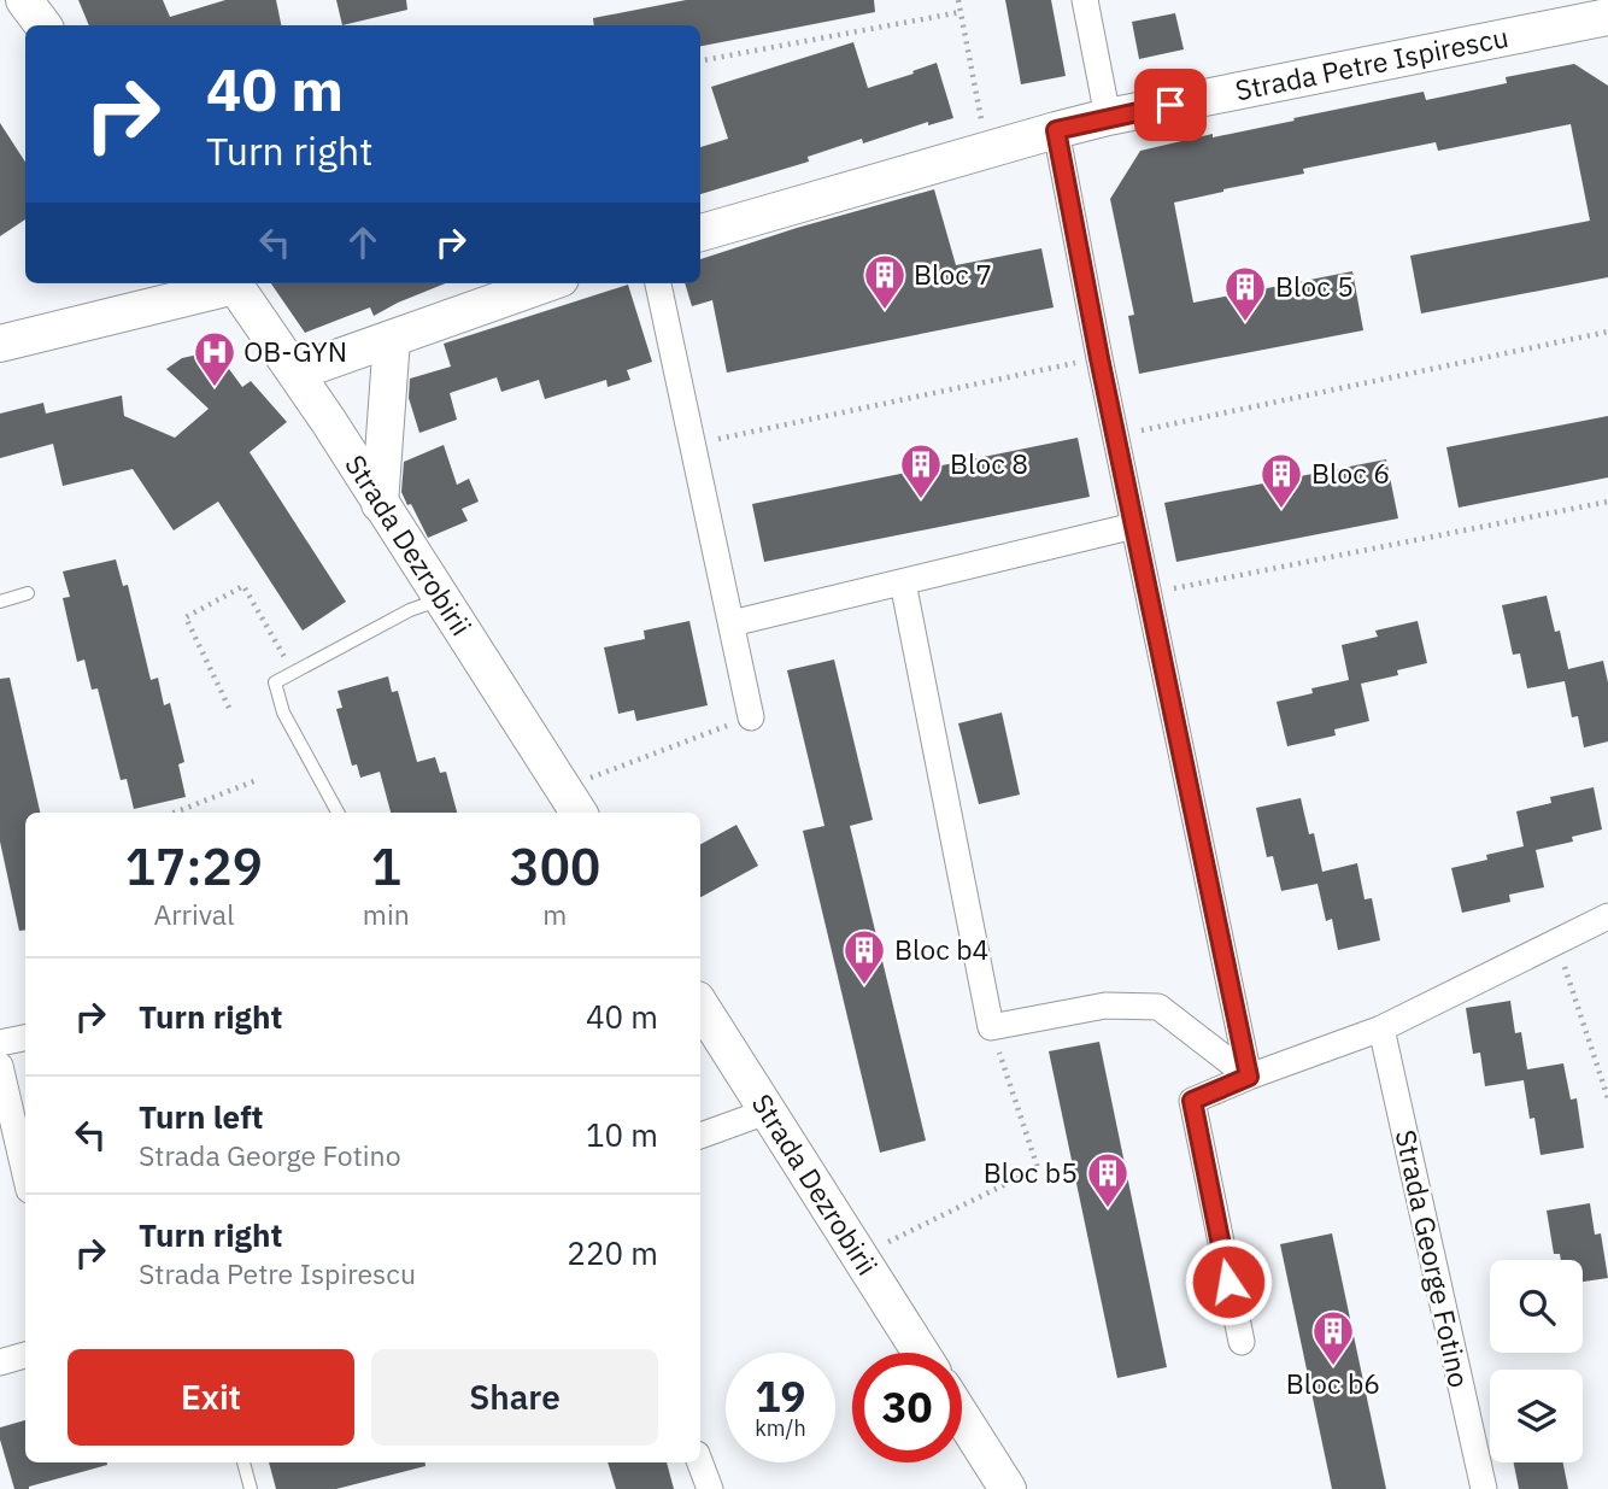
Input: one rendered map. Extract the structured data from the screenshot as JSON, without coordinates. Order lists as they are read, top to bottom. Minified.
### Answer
{"streets":{"street":["Strada Petre Ispirescu","Strada Dezrobirii","Strada George Fotino"]},"places":{"building":["Bloc 7","Bloc 5","Bloc 8","Bloc 6","Bloc b4","Bloc b5","Bloc b6"],"hospital":["OB-GYN"]},"page":{"turn":["40 m","Turn right"],"eta":["17:29","Arrival","1","min","300","m"],"list":[{"name":"Turn right","value":"40 m"},{"name":"Turn left","note":"Strada George Fotino","value":"10 m"},{"name":"Turn right","note":"Strada Petre Ispirescu","value":"220 m"}],"buttons":["Exit","Share"],"speed":"19 km/h","limit":"30"}}
